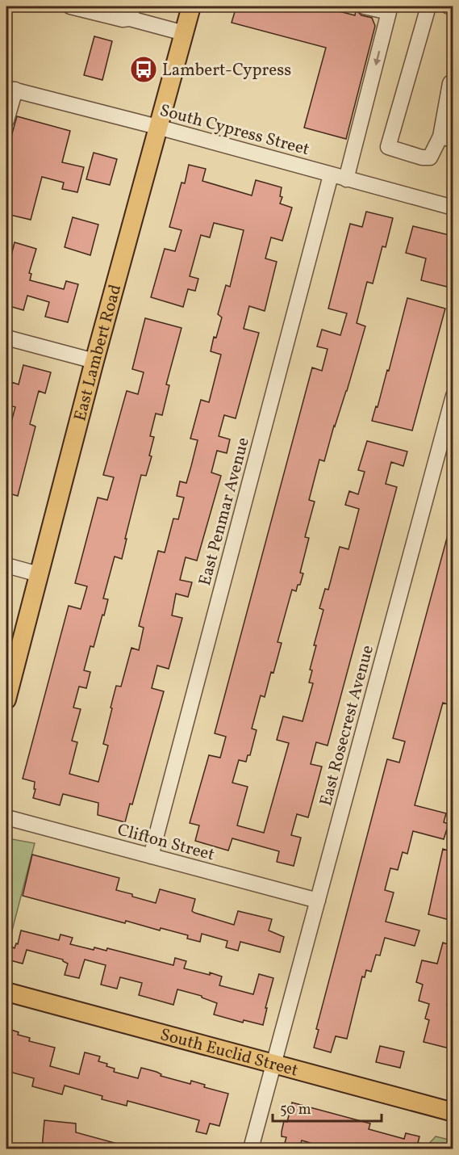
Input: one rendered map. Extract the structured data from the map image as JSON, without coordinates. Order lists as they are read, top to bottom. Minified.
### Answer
{"streets":{"main road":["East Lambert Road","South Euclid Street"],"street":["South Cypress Street","East Penmar Avenue","East Rosecrest Avenue","Clifton Street"]},"crossings":[["South Cypress Street","East Lambert Road"],["South Cypress Street","East Penmar Avenue"],["East Penmar Avenue","Clifton Street"],["East Rosecrest Avenue","Clifton Street"],["East Rosecrest Avenue","South Euclid Street"]],"places":{"bus stop":["Lambert-Cypress"]},"scale_bar":"50 m"}
